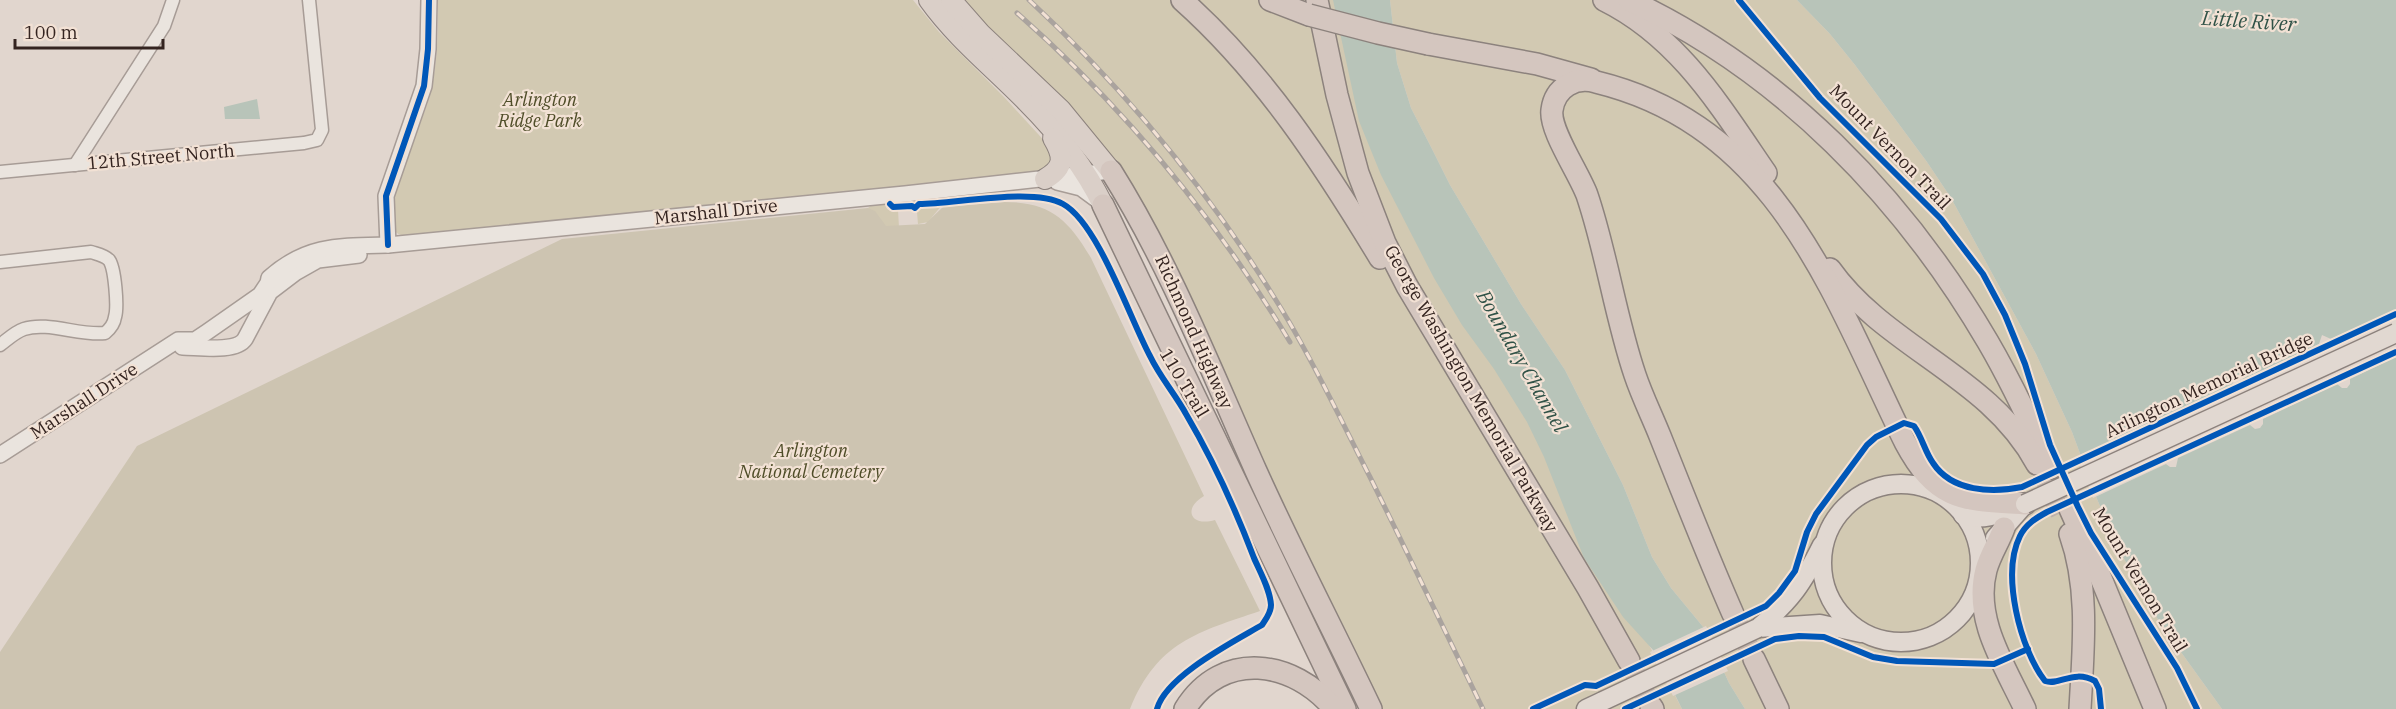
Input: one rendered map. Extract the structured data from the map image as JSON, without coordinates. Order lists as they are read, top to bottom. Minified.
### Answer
{"streets":{"highway":["Richmond Highway","George Washington Memorial Parkway"],"main road":["Arlington Memorial Bridge"],"street":["12th Street North","Marshall Drive"],"cycle path":["Mount Vernon Trail","110 Trail"]},"crossings":[["Marshall Drive","Richmond Highway"]],"water":["Little River","Boundary Channel"],"parks":["Arlington Ridge Park","Arlington National Cemetery"],"scale_bar":"100 m"}
